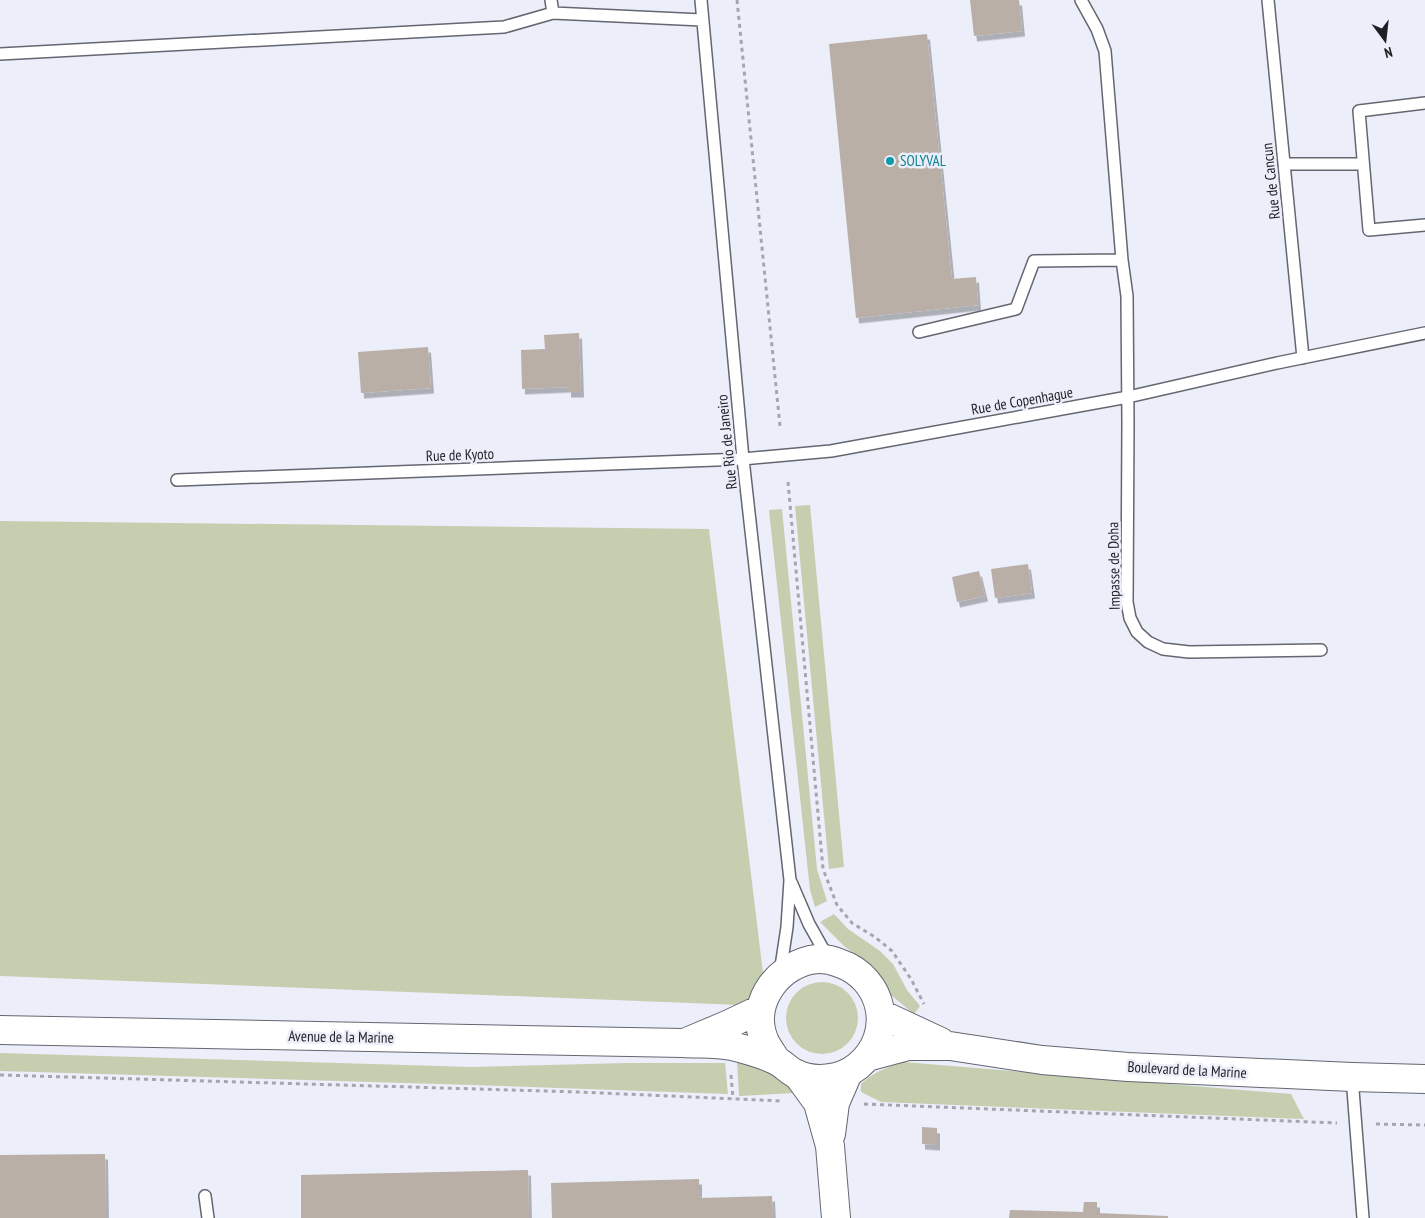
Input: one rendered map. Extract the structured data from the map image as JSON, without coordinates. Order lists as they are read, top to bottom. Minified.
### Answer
{"streets":{"main road":["Avenue de la Marine","Boulevard de la Marine"],"lane":["Rue de Cancun","Rue de Copenhague","Rue Rio de Janeiro","Rue de Kyoto","Impasse de Doha"]},"crossings":[["Rue de Cancun","Rue de Copenhague"],["Rue de Copenhague","Rue Rio de Janeiro"],["Rue de Copenhague","Rue de Kyoto"],["Rue de Copenhague","Impasse de Doha"],["Rue Rio de Janeiro","Rue de Kyoto"],["Rue Rio de Janeiro","Avenue de la Marine"]],"places":["SOLYVAL"],"north":"bottom"}
